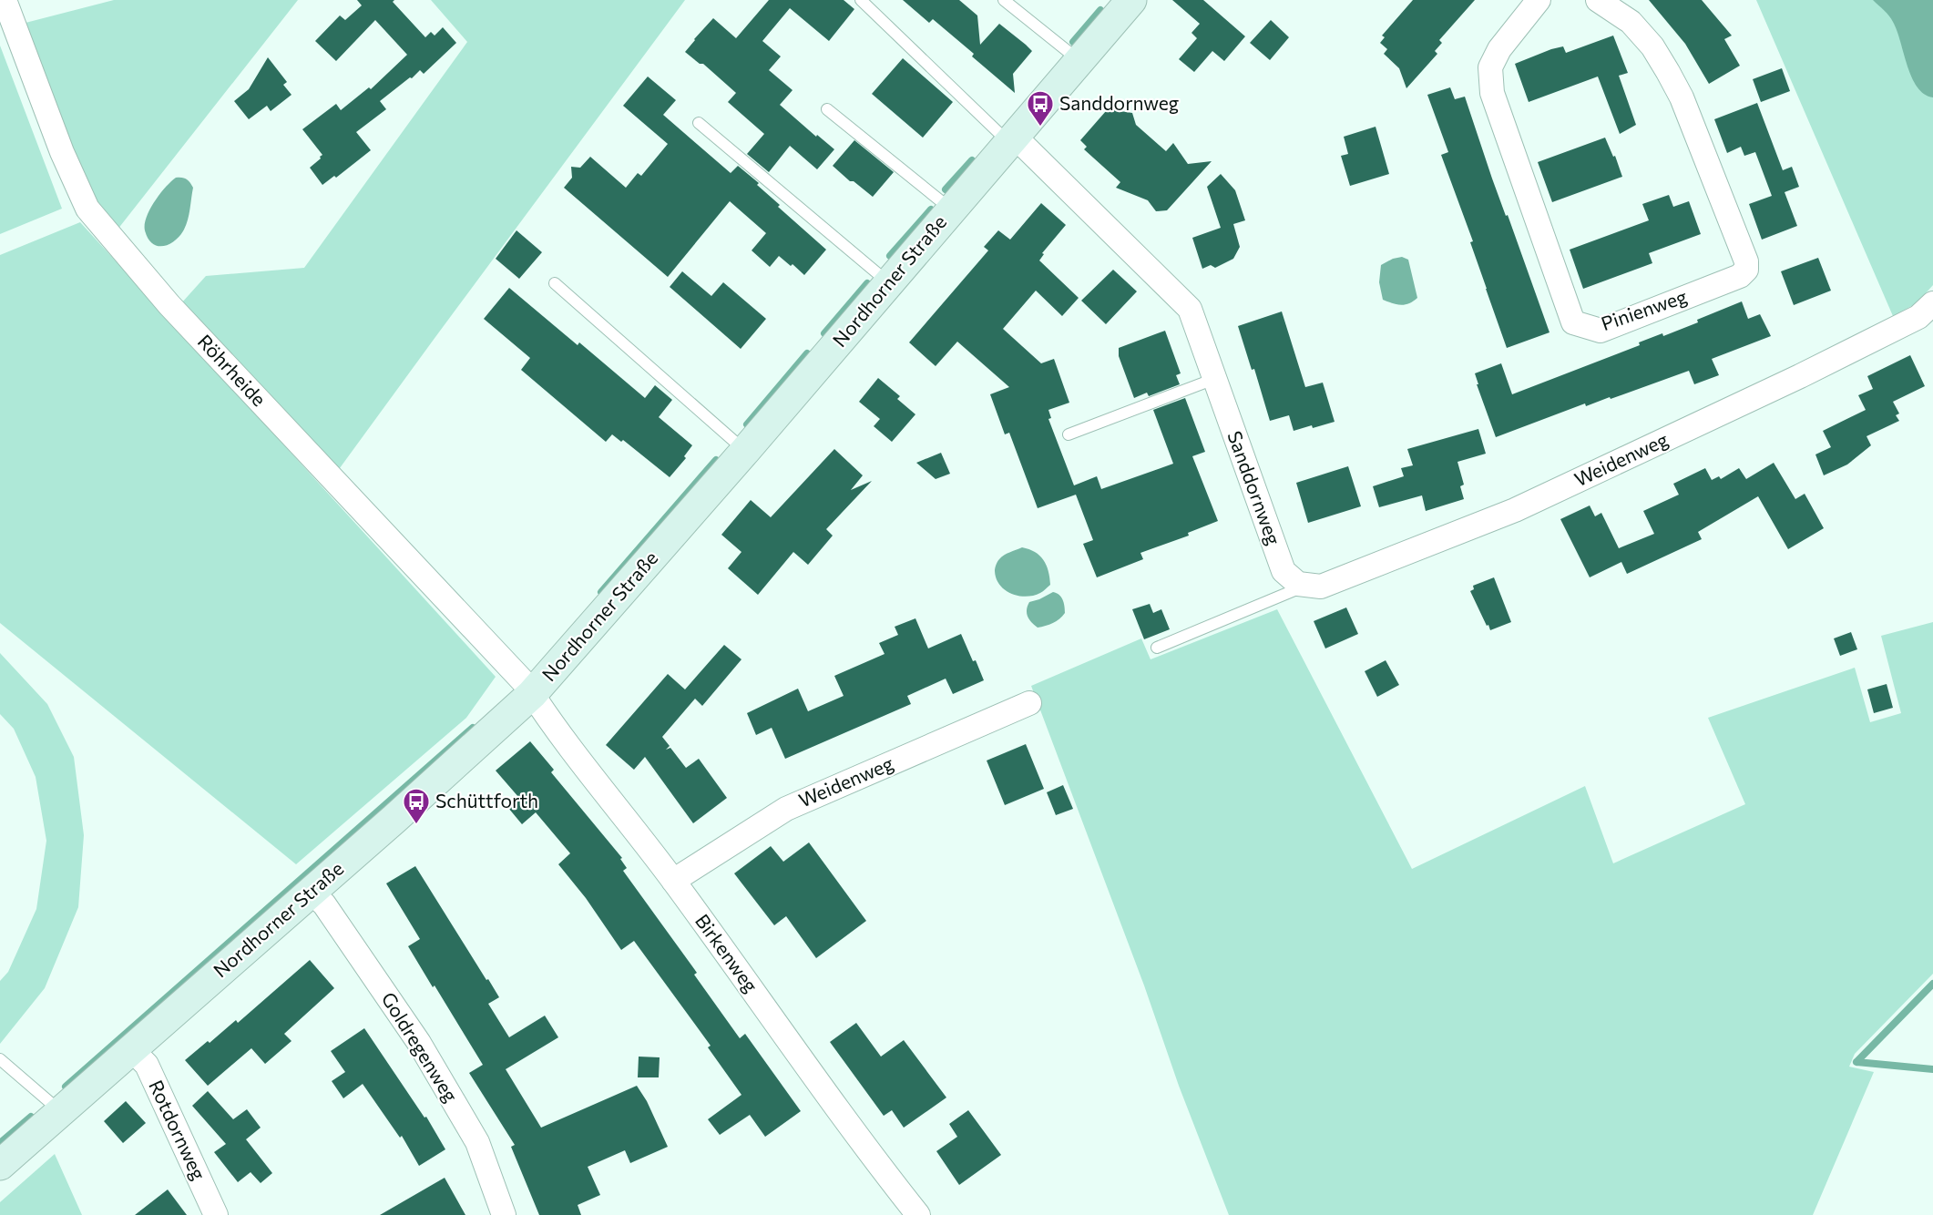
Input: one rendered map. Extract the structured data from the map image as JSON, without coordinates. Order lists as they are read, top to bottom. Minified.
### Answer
{"streets":{"street":["Nordhorner Straße","Pinienweg","Röhrheide","Weidenweg","Sanddornweg","Birkenweg","Goldregenweg","Rotdornweg"]},"crossings":[["Nordhorner Straße","Röhrheide"],["Nordhorner Straße","Sanddornweg"],["Nordhorner Straße","Birkenweg"],["Nordhorner Straße","Goldregenweg"],["Nordhorner Straße","Rotdornweg"],["Röhrheide","Birkenweg"],["Weidenweg","Sanddornweg"],["Weidenweg","Birkenweg"]],"places":{"bus stop":["Sanddornweg","Schüttforth"]}}
